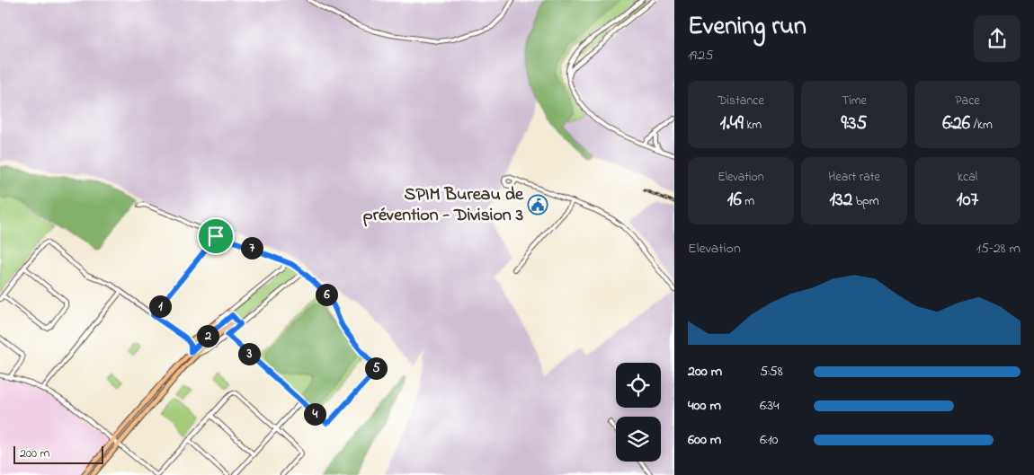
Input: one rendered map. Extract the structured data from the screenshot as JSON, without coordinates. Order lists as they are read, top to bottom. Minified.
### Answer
{"places":{"public building":["SPIM Bureau de prévention - Division 3"]},"scale_bar":"200 m","page":{"heading":["Evening run","19:25"],"stats":[["Distance","1.49 km"],["Time","9:35"],["Pace","6:26 /km"],["Elevation","16 m"],["Heart rate","132 bpm"],["kcal","107"]],"chart":["Elevation","15–28 m"],"pins":["7","6","1","2","3","5","4"],"list":[{"name":"200 m","note":"5:58"},{"name":"400 m","note":"6:34"},{"name":"600 m","note":"6:10"}],"scale":"200 m"}}
